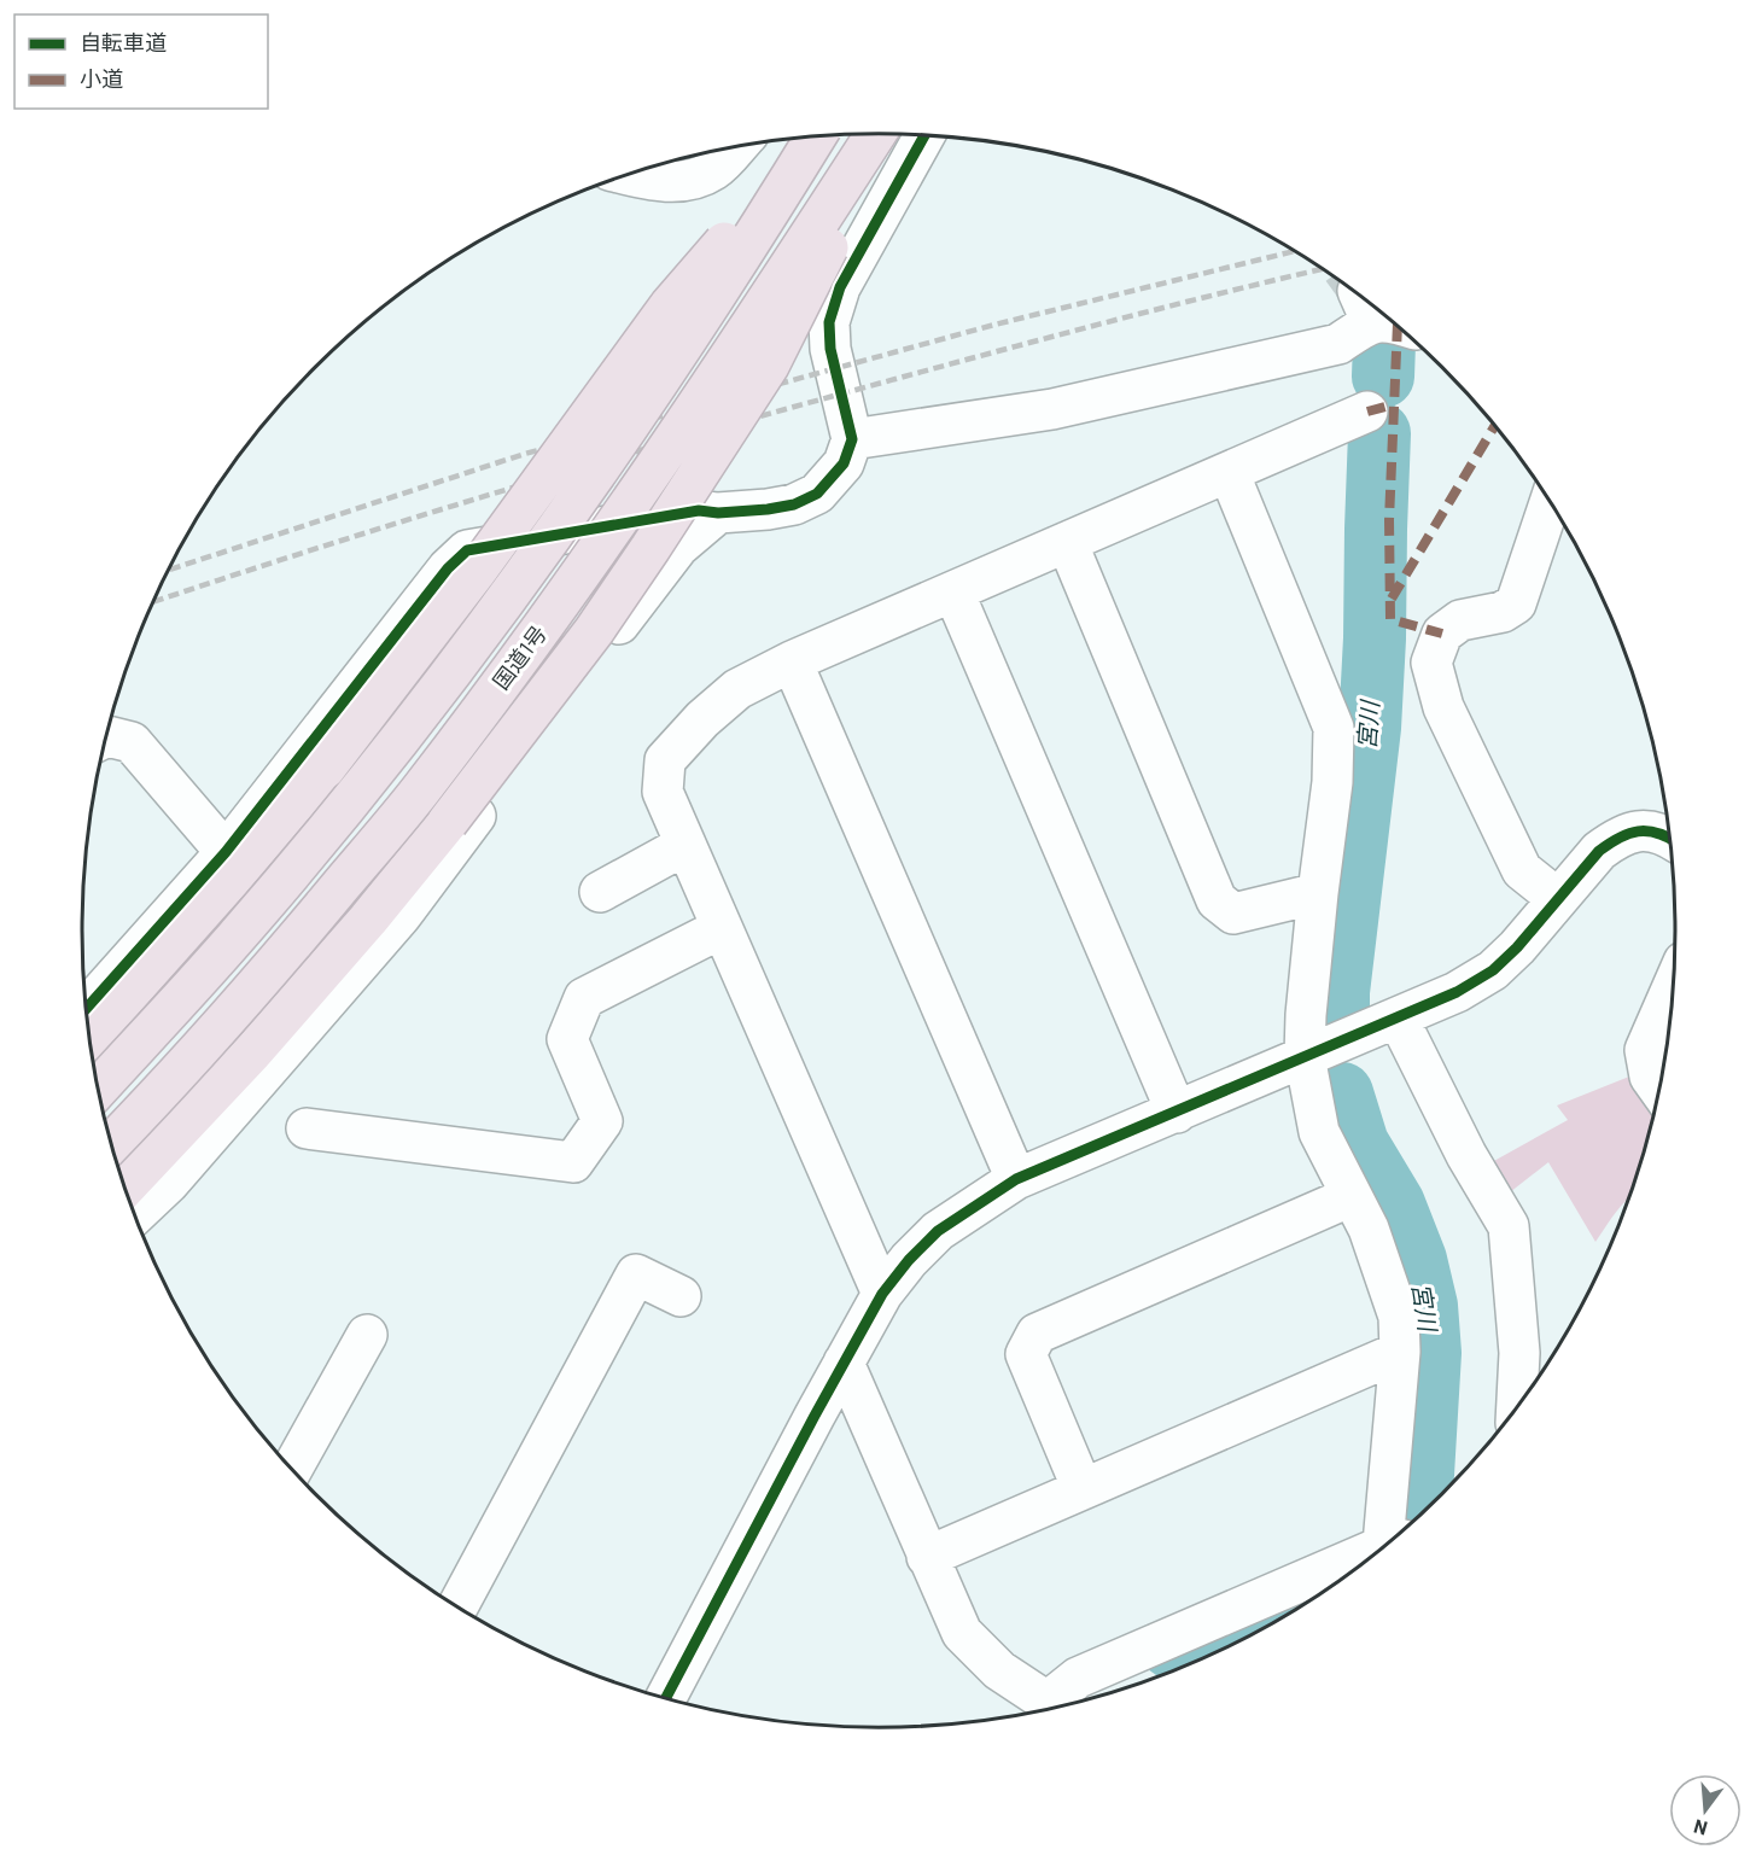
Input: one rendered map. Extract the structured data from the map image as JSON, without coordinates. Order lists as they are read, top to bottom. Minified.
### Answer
{"streets":{"highway":["国道1号"]},"water":["宮川"],"legend":["自転車道","小道"],"north":"bottom"}
